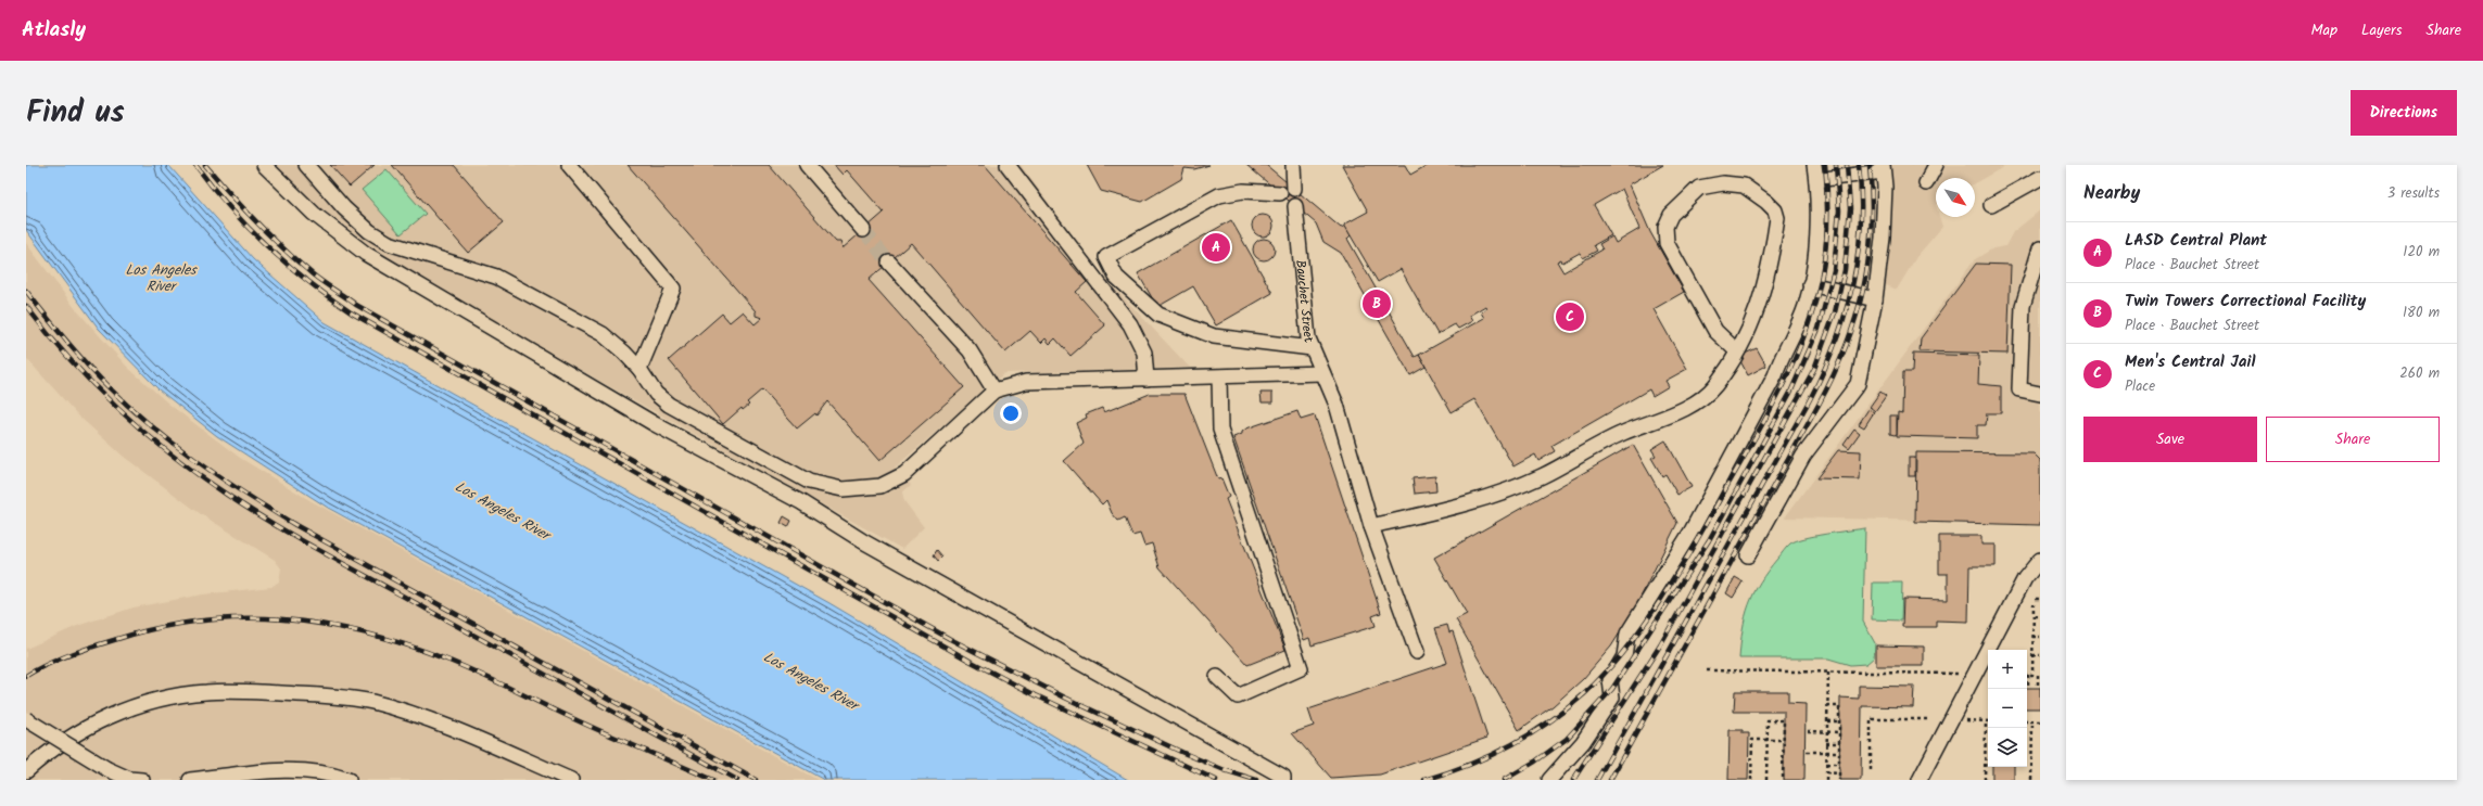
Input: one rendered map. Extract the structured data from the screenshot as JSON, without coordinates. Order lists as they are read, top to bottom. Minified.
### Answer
{"streets":{"street":["Bauchet Street"]},"water":["Los Angeles River"],"north":"bottom right","page":{"header":"Atlasly","nav":["Map","Layers","Share"],"title":"Find us","buttons":["Directions",["Save","Share"]],"heading":["Nearby","3 results"],"list":[{"mark":"A","name":"LASD Central Plant","note":"Place · Bauchet Street","value":"120 m"},{"mark":"B","name":"Twin Towers Correctional Facility","note":"Place · Bauchet Street","value":"180 m"},{"mark":"C","name":"Men's Central Jail","note":"Place","value":"260 m"}],"pins":["A","B","C"],"map_buttons":["+","−"]}}
